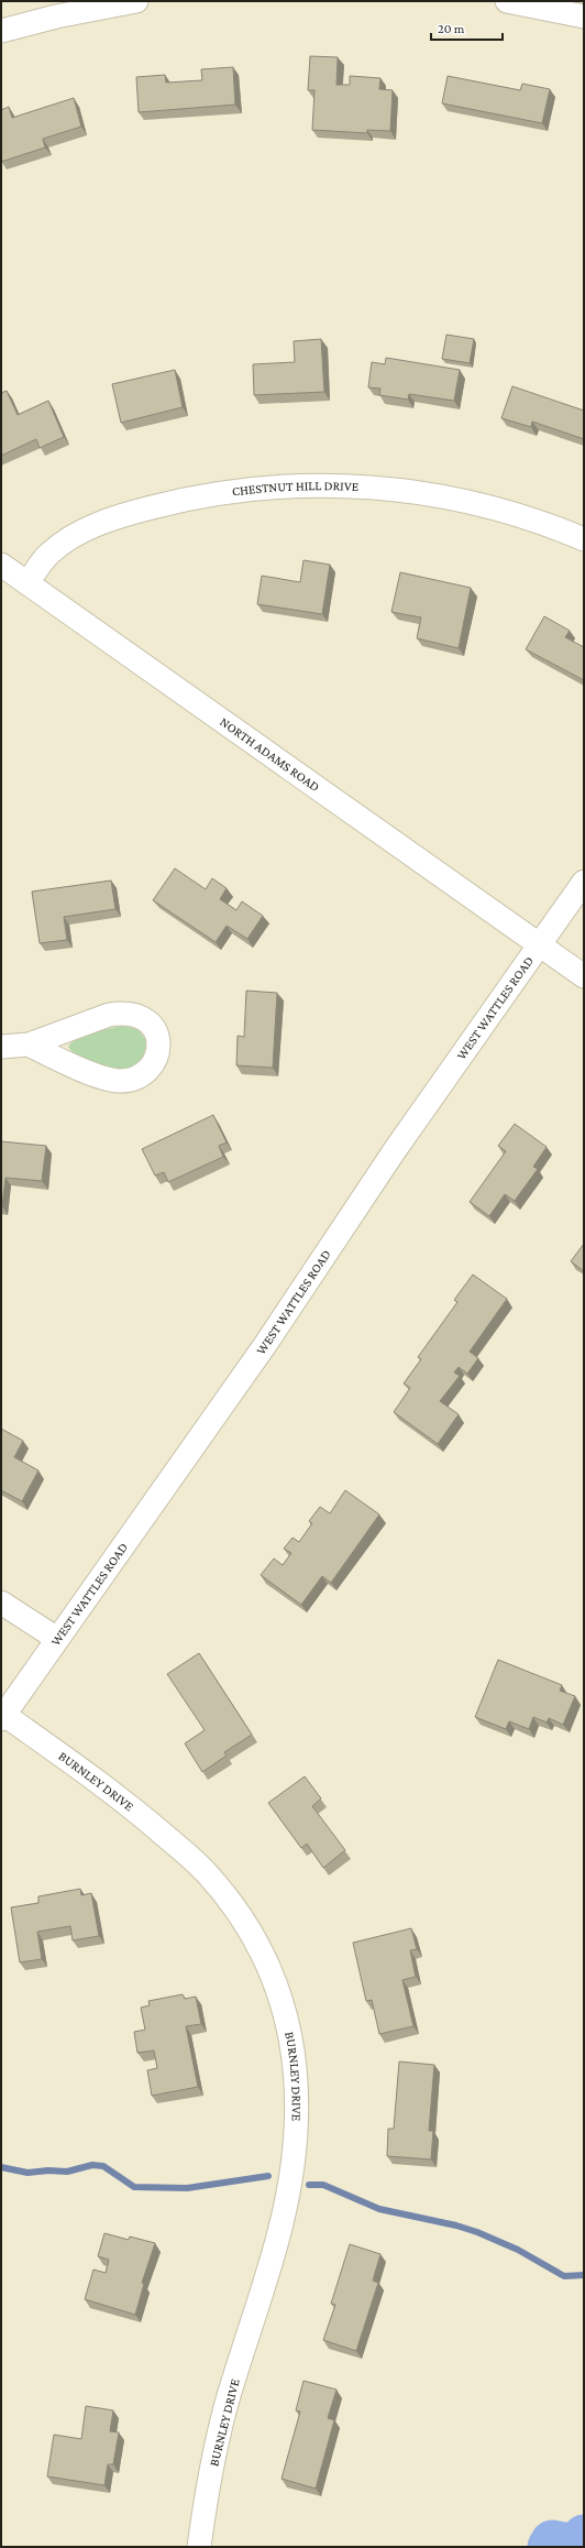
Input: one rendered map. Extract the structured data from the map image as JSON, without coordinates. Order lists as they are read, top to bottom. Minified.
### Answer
{"streets":{"street":["CHESTNUT HILL DRIVE","NORTH ADAMS ROAD","WEST WATTLES ROAD","BURNLEY DRIVE"]},"crossings":[["CHESTNUT HILL DRIVE","NORTH ADAMS ROAD"],["NORTH ADAMS ROAD","WEST WATTLES ROAD"],["WEST WATTLES ROAD","BURNLEY DRIVE"]],"scale_bar":"20 m"}
